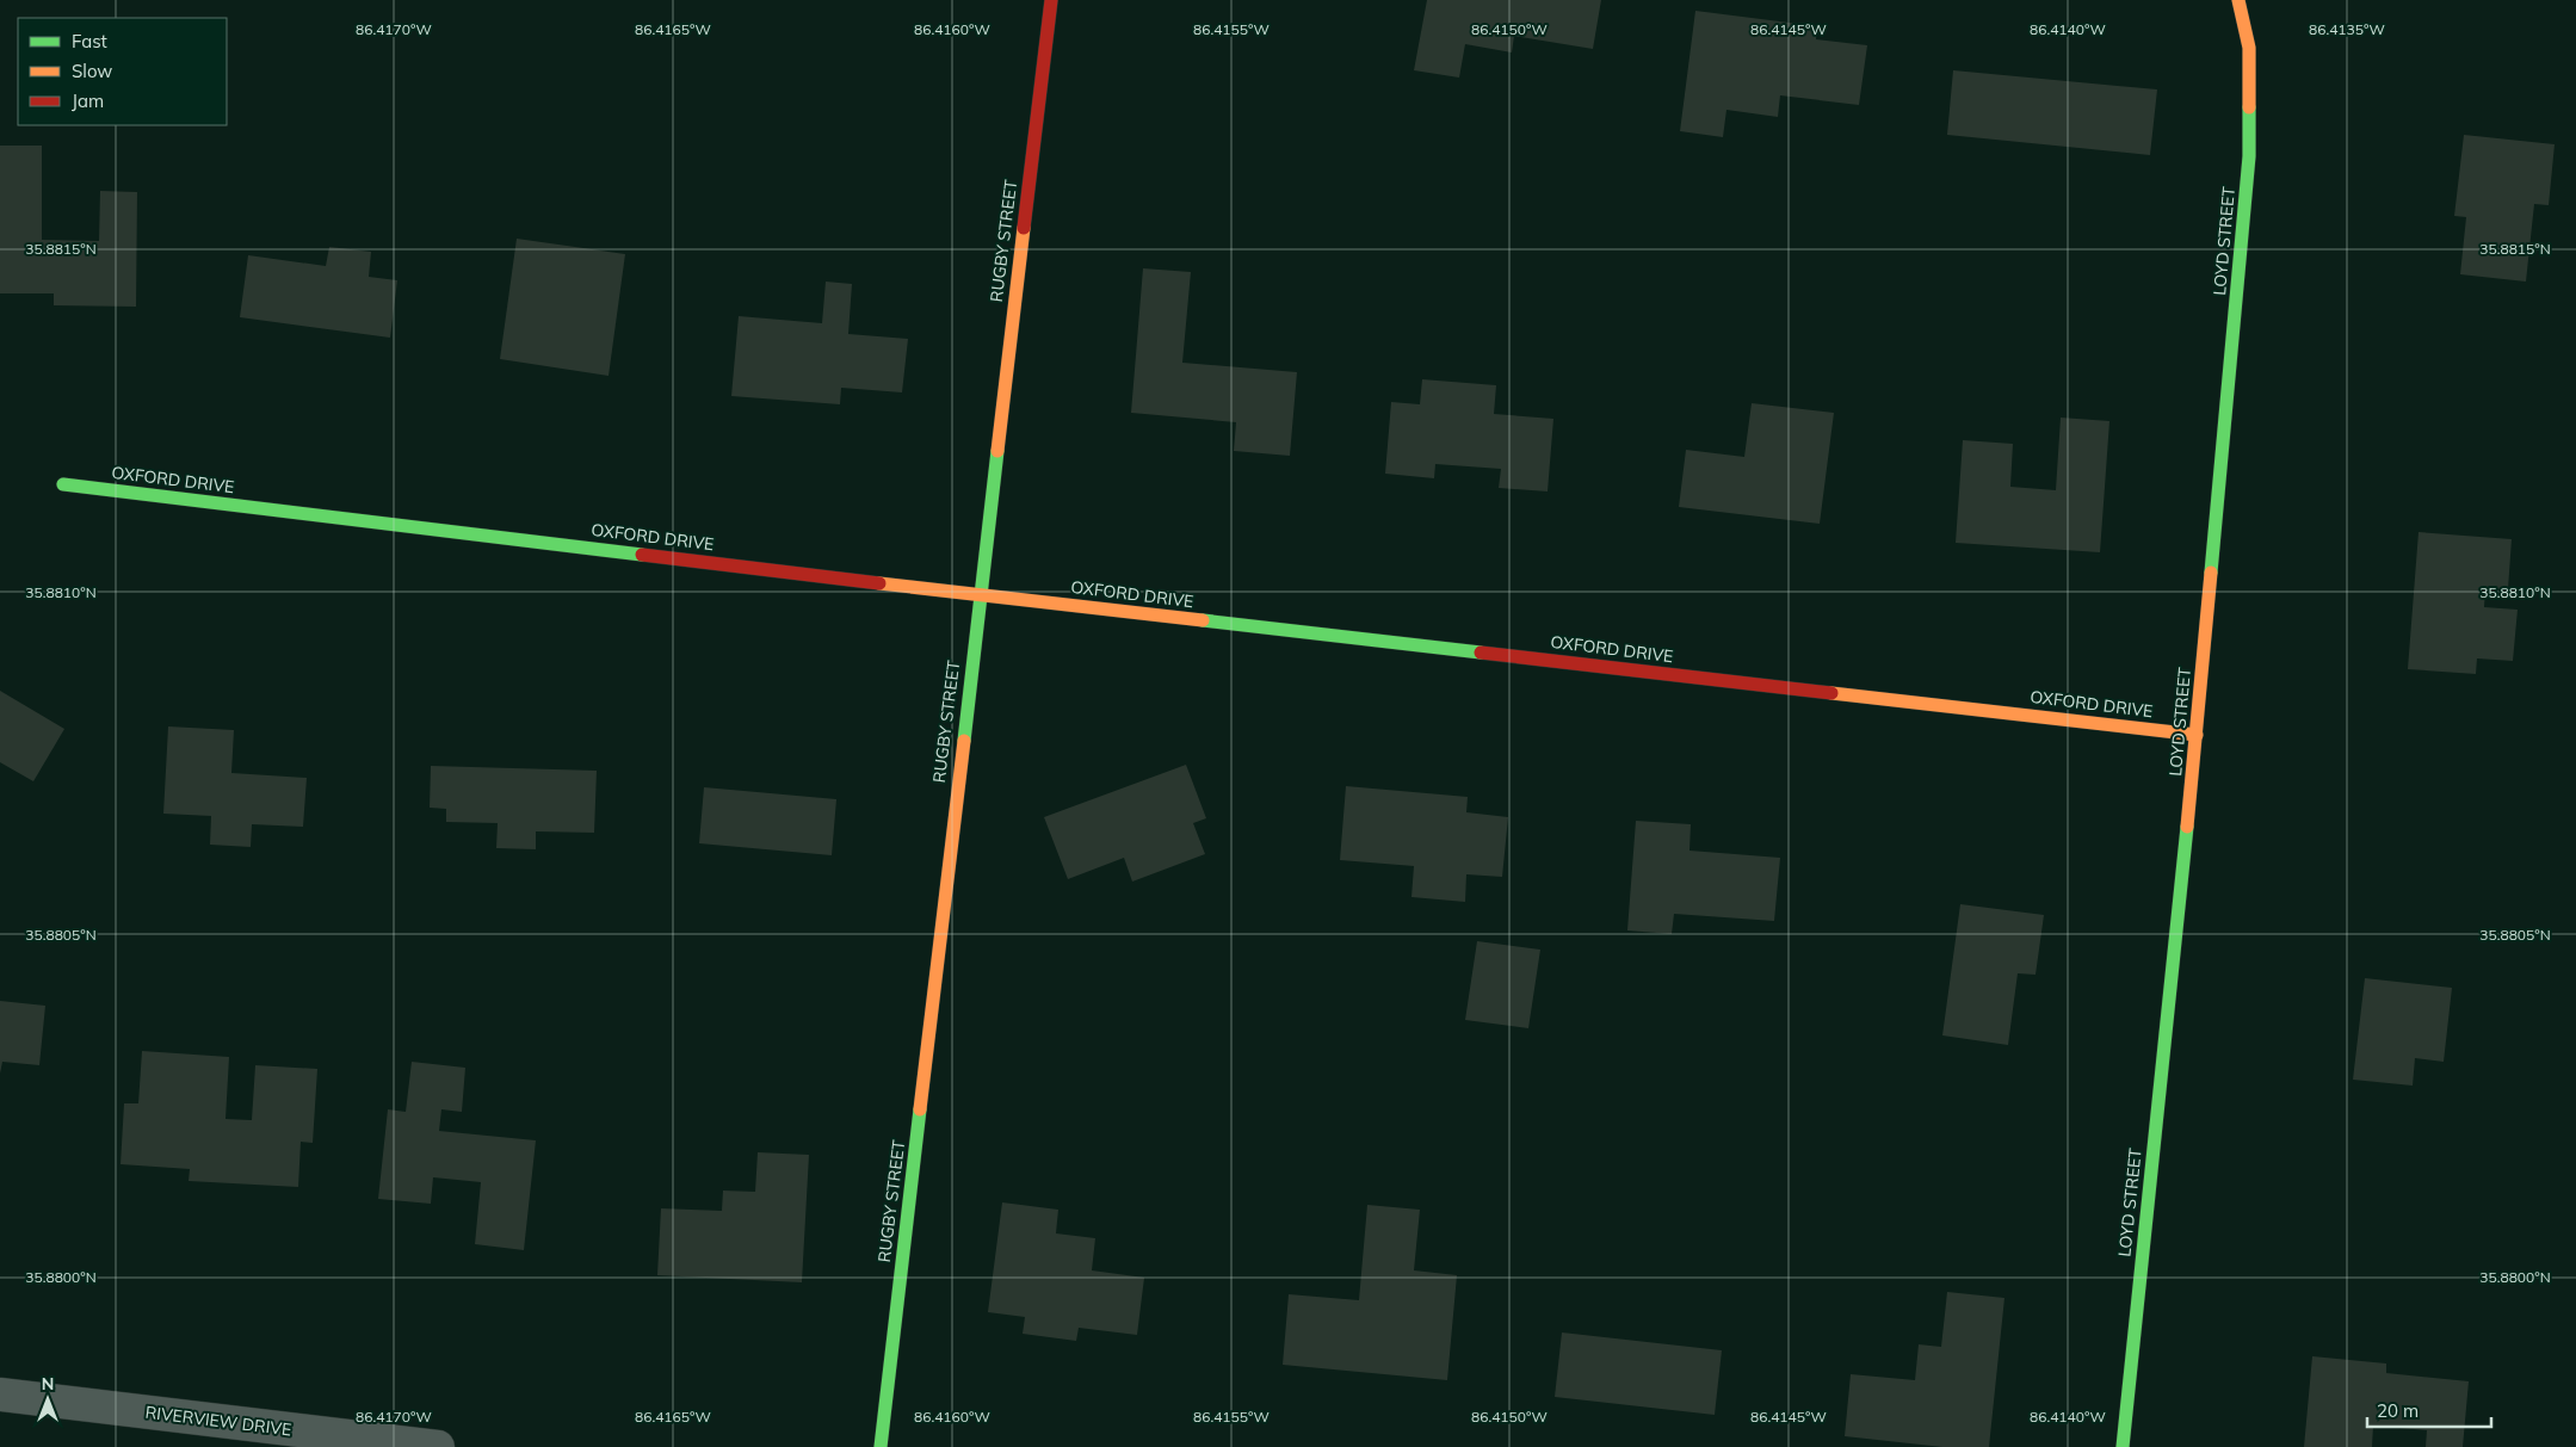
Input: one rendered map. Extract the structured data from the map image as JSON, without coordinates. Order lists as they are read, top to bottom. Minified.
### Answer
{"streets":{"street":["RUGBY STREET","LOYD STREET","OXFORD DRIVE","RIVERVIEW DRIVE"]},"crossings":[["RUGBY STREET","OXFORD DRIVE"],["LOYD STREET","OXFORD DRIVE"]],"legend":["Fast","Slow","Jam"],"scale_bar":"20 m","north":"top","coordinates":["86.4170°W","86.4165°W","86.4160°W","86.4155°W","86.4150°W","86.4145°W","86.4140°W","86.4135°W","35.8815°N","35.8810°N","35.8805°N","35.8800°N"]}
